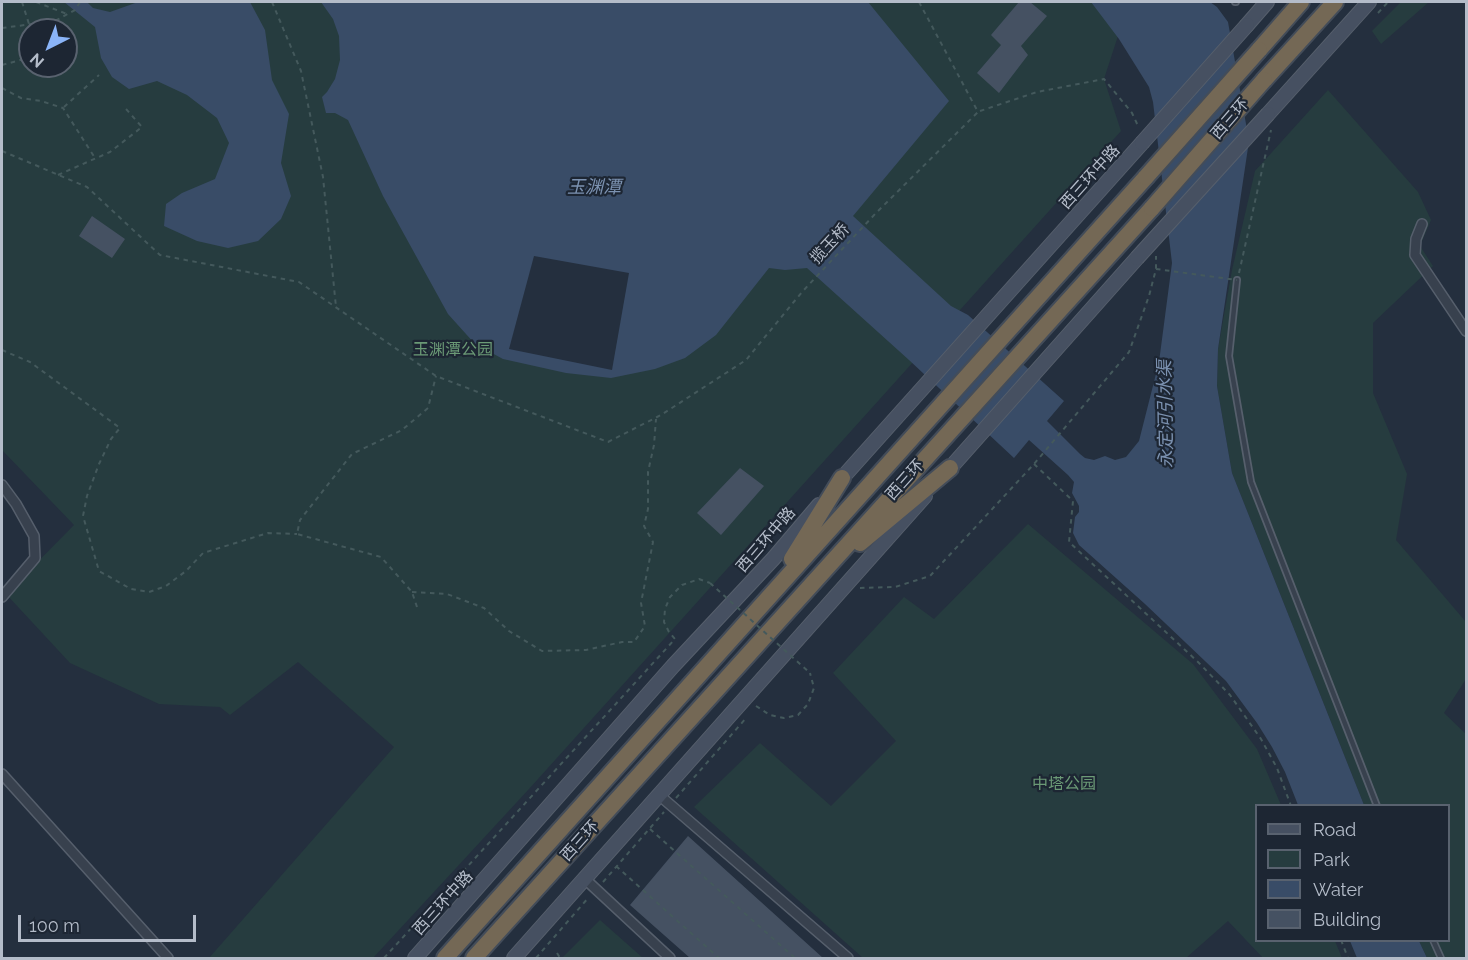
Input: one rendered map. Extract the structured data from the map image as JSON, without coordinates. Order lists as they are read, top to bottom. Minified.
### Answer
{"streets":{"highway":["西三环"],"street":["西三环中路"],"path":["揽玉桥"]},"water":["玉渊潭","永定河引水渠"],"parks":["玉渊潭公园","中塔公园"],"legend":["Road","Park","Water","Building"],"scale_bar":"100 m","north":"bottom left"}
